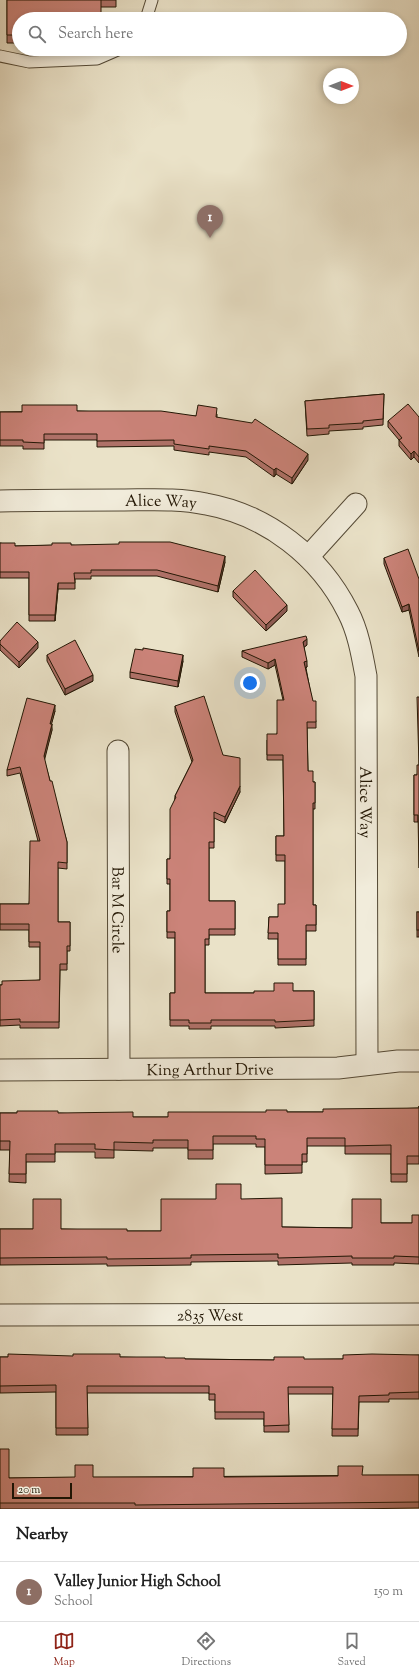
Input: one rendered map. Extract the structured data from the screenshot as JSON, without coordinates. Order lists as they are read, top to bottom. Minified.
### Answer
{"streets":{"street":["Alice Way","Bar M Circle","King Arthur Drive","2835 West"]},"crossings":[["Alice Way","King Arthur Drive"],["Bar M Circle","King Arthur Drive"]],"scale_bar":"20 m","north":"right","page":{"search":"Search here","pins":"1","scale":"20 m","heading":"Nearby","list":[{"mark":"1","name":"Valley Junior High School","note":"School","value":"150 m"}],"nav":["Map","Directions","Saved"]}}
